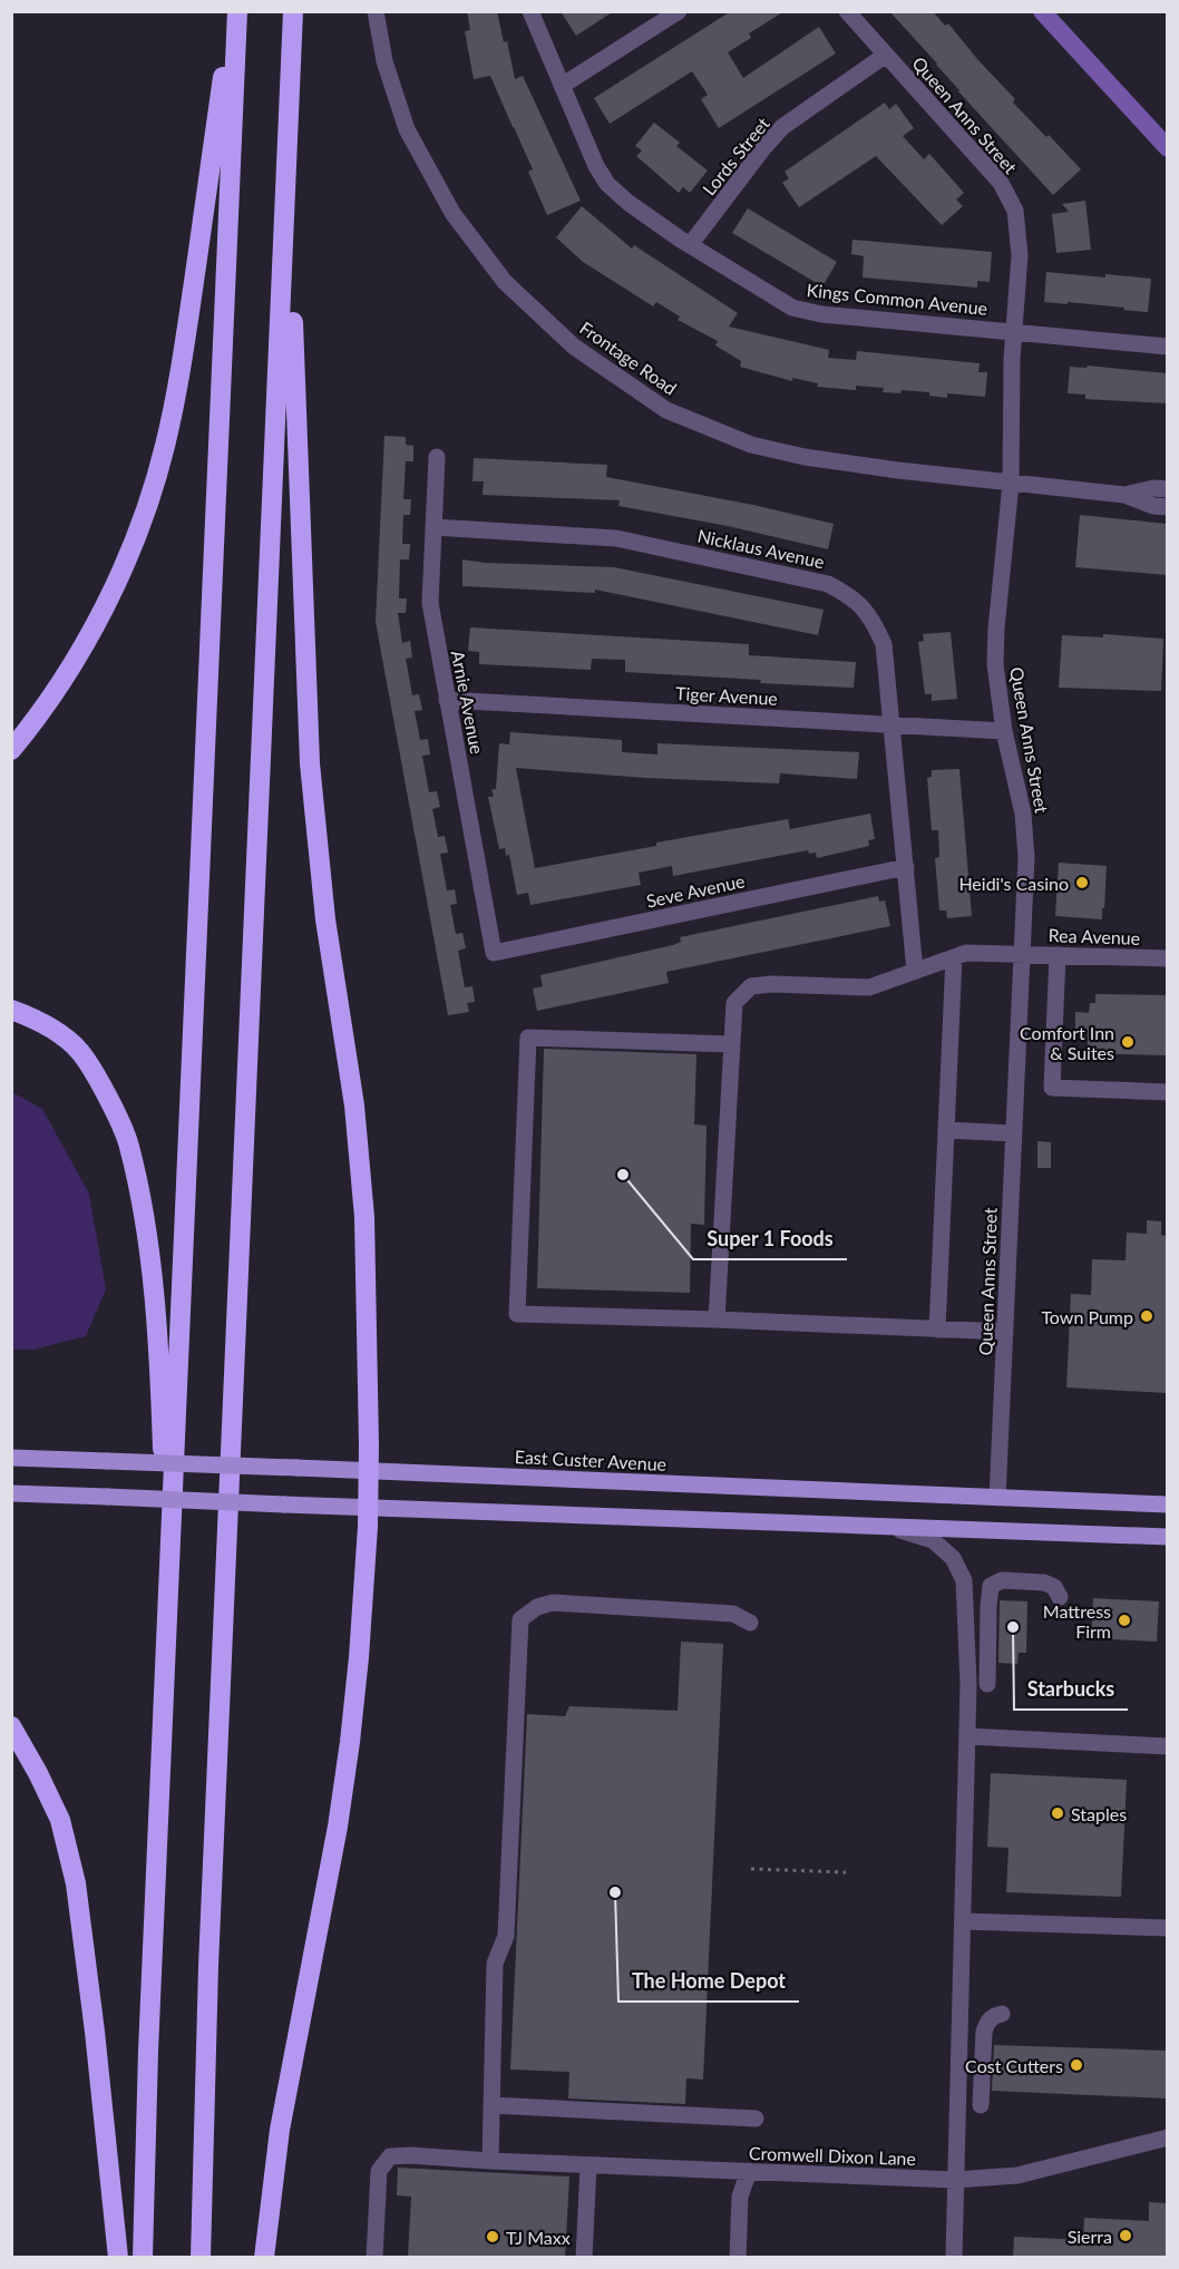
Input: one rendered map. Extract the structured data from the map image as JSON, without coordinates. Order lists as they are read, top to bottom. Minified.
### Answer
{"streets":{"main road":["East Custer Avenue"],"street":["Queen Anns Street","Lords Street","Kings Common Avenue","Frontage Road","Nicklaus Avenue","Tiger Avenue","Arnie Avenue","Seve Avenue","Rea Avenue","Cromwell Dixon Lane"]},"crossings":[["Queen Anns Street","Lords Street"],["Queen Anns Street","Kings Common Avenue"],["Queen Anns Street","Frontage Road"],["Queen Anns Street","Tiger Avenue"],["Queen Anns Street","Rea Avenue"],["Queen Anns Street","East Custer Avenue"],["Lords Street","Kings Common Avenue"],["Nicklaus Avenue","Tiger Avenue"],["Nicklaus Avenue","Arnie Avenue"],["Nicklaus Avenue","Seve Avenue"],["Nicklaus Avenue","Rea Avenue"],["Tiger Avenue","Arnie Avenue"],["Arnie Avenue","Seve Avenue"]],"places":["Heidi's Casino","Comfort Inn & Suites","Super 1 Foods","Town Pump","Mattress Firm","Starbucks","Staples","The Home Depot","Cost Cutters","Sierra","TJ Maxx"]}
